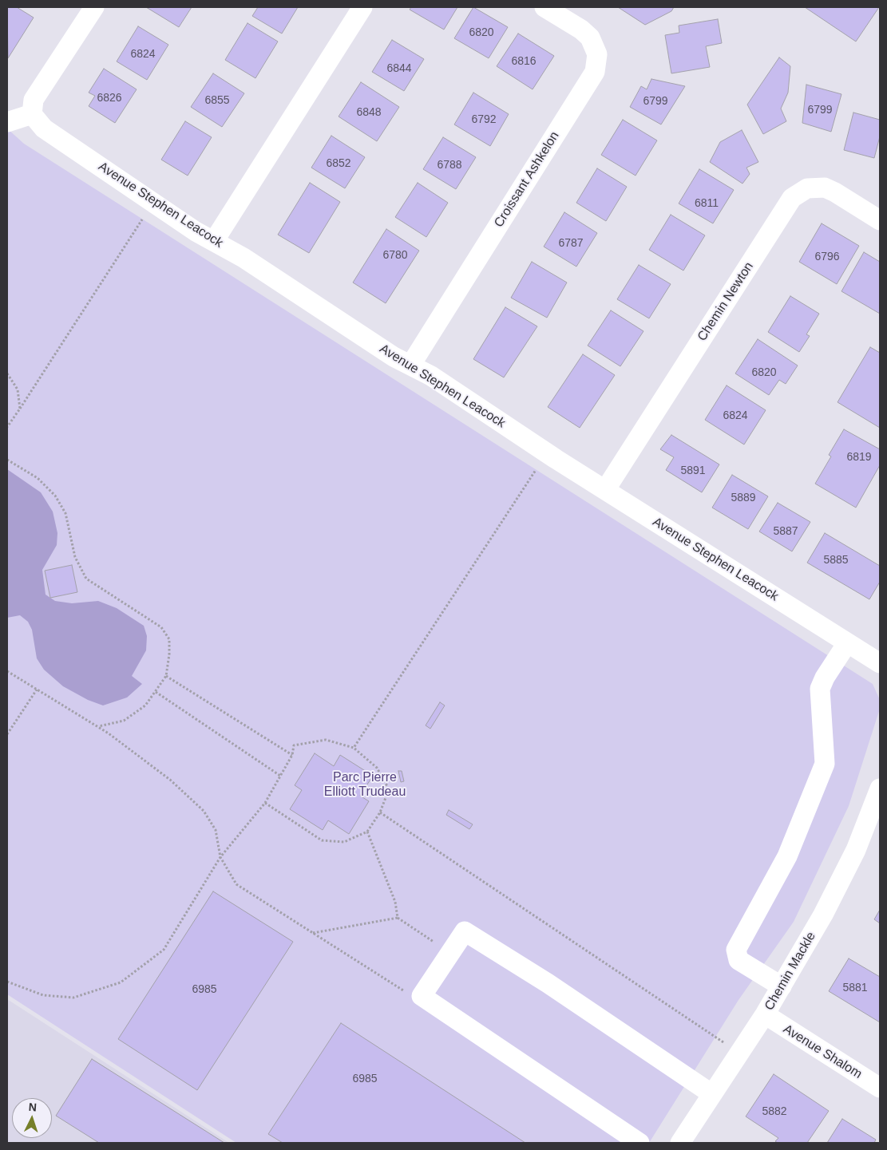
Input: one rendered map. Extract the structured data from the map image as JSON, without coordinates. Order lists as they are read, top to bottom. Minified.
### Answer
{"streets":{"street":["Croissant Ashkelon","Avenue Stephen Leacock","Chemin Newton","Chemin Mackle","Avenue Shalom"]},"crossings":[["Croissant Ashkelon","Avenue Stephen Leacock"],["Avenue Stephen Leacock","Chemin Newton"],["Chemin Mackle","Avenue Shalom"]],"parks":["Parc Pierre Elliott Trudeau"],"house_numbers":["6820","6824","6816","6844","6826","6855","6799","6799","6848","6792","6852","6788","6811","6787","6780","6796","6820","6824","6819","5891","5889","5887","5885","5881","6985","6985","5882"],"north":"top"}
